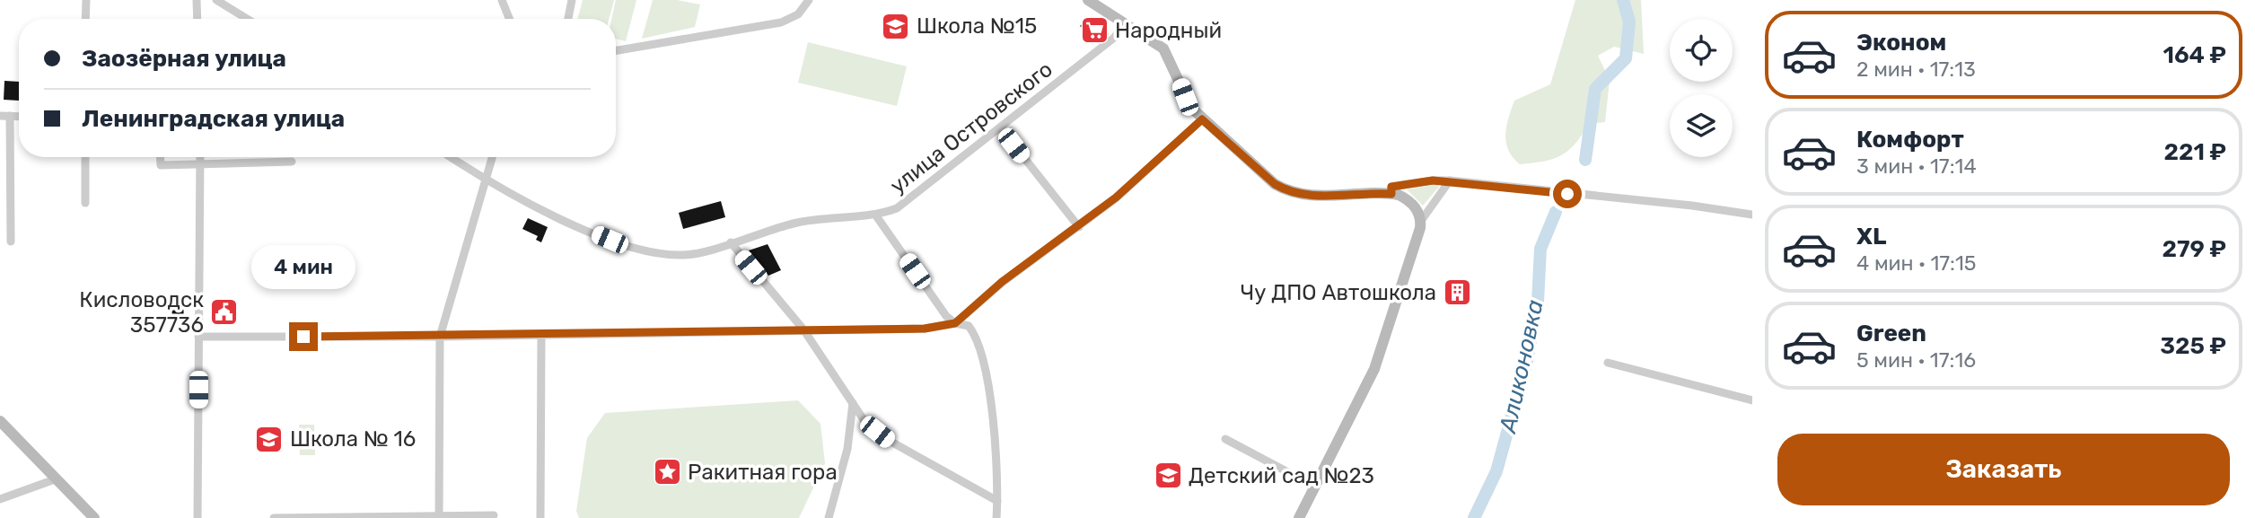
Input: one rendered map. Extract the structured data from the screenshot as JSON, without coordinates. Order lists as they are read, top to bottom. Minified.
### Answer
{"streets":{"street":["улица Островского"]},"water":["Аликоновка"],"places":{"school or university":["Школа №15","Школа № 16","Детский сад №23"],"supermarket":["Народный"],"building":["Чу ДПО Автошкола"],"public building":["Кисловодск 357736"],"place":["Ракитная гора"]},"page":{"list":[{"name":"Эконом","note":"2 мин · 17:13","value":"164 ₽"},{"name":"Комфорт","note":"3 мин · 17:14","value":"221 ₽"},{"name":"XL","note":"4 мин · 17:15","value":"279 ₽"},{"name":"Green","note":"5 мин · 17:16","value":"325 ₽"}],"banner":["Заозёрная улица","Ленинградская улица"],"bubble":"4 мин","buttons":"Заказать"}}
